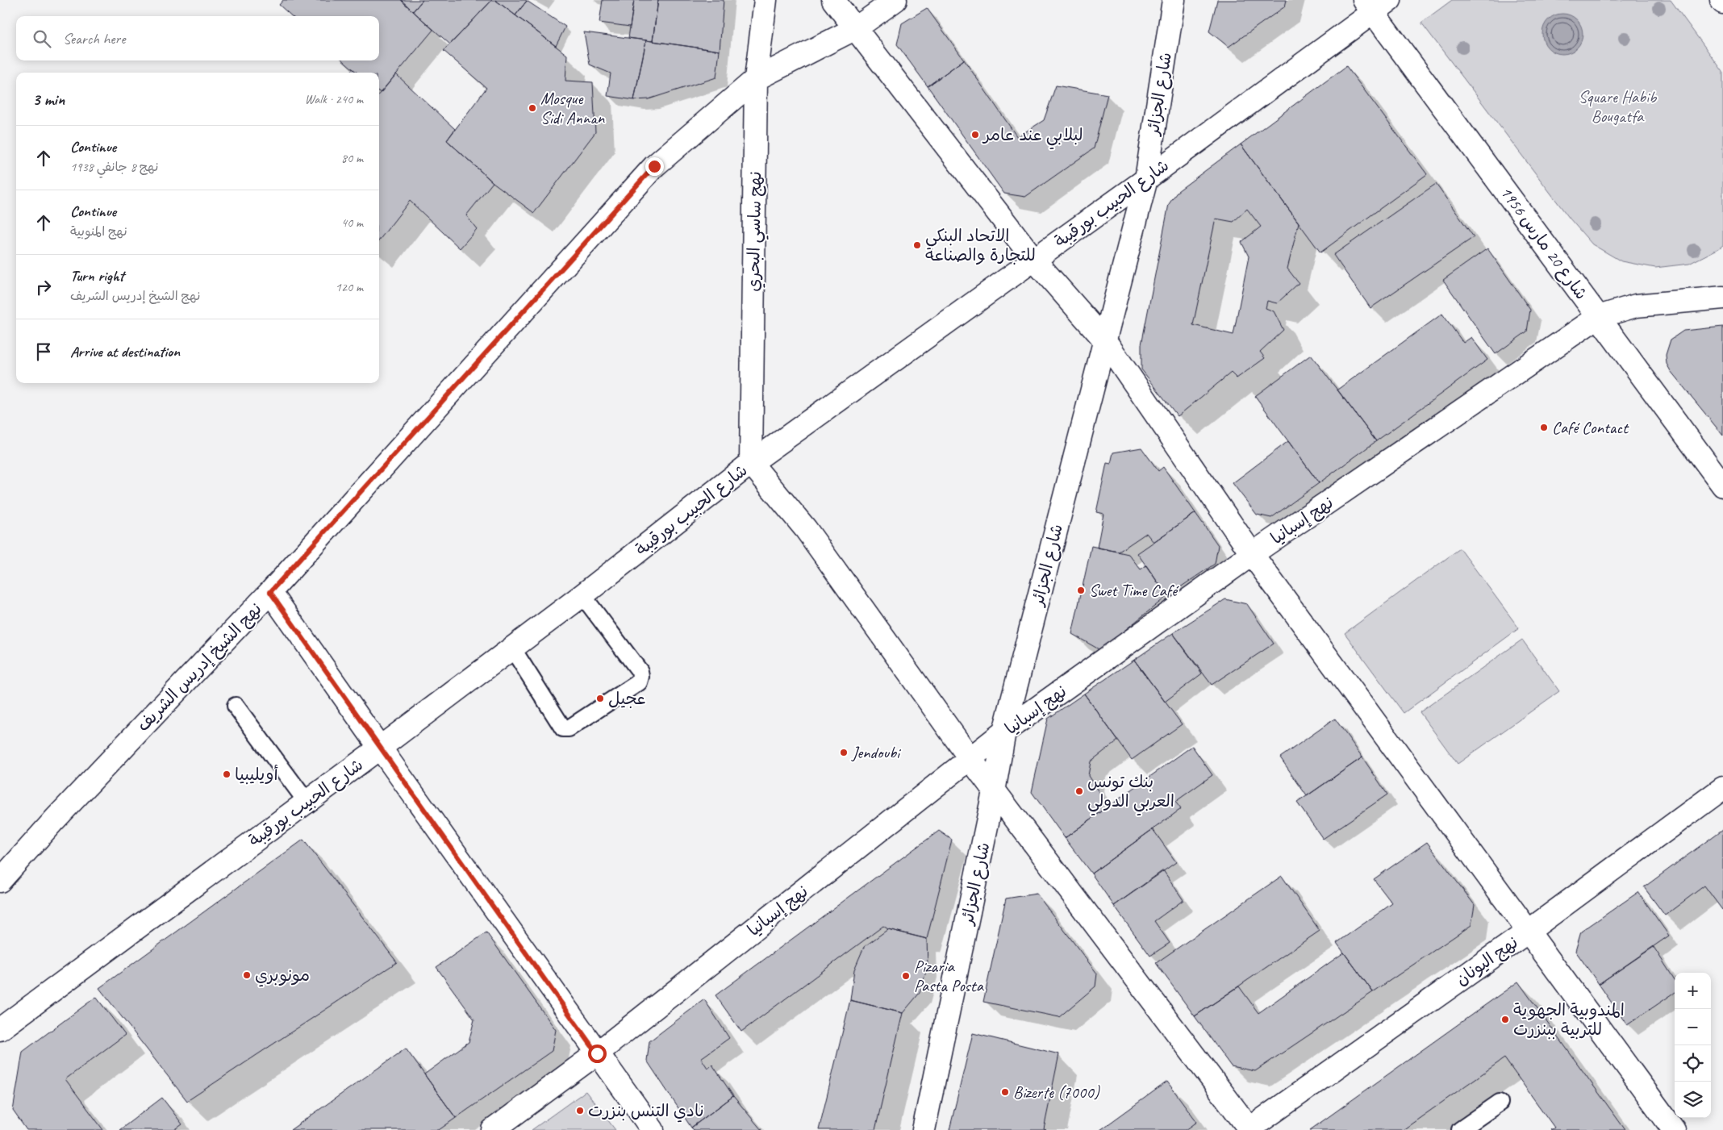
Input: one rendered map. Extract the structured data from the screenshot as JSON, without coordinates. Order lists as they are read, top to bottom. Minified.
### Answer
{"streets":{"street":["شارع الجزائر","شارع الحبيب بورقيبة","نهج ساسي البحري","شارع 20 مارس 1956","نهج إسبانيا","نهج الشيخ إدريس الشريف","نهج اليونان"]},"crossings":[["شارع الجزائر","شارع الحبيب بورقيبة"],["شارع الجزائر","نهج إسبانيا"],["شارع الحبيب بورقيبة","نهج ساسي البحري"],["شارع الحبيب بورقيبة","شارع 20 مارس 1956"],["نهج ساسي البحري","نهج الشيخ إدريس الشريف"],["شارع 20 مارس 1956","نهج إسبانيا"]],"parks":["Square Habib Bougatfa"],"places":["Mosque Sidi Annan","لبلابي عند عامر","الاتحاد البنكي للتجارة والصناعة","Café Contact","Swet Time Café","عجيل","Jendoubi","أويليبيا","بنك تونس العربي الدولي","مونوبري","Pizaria Pasta Posta","المندوبية الجهوية للتربية ببنزرت","Bizerte (7000)","نادي التنس بنزرت"],"page":{"search":"Search here","heading":["3 min","Walk · 240 m"],"list":[["Continue","نهج 8 جانفي 1938","80 m"],["Continue","نهج المنوبية","40 m"],["Turn right","نهج الشيخ إدريس الشريف","120 m"],"Arrive at destination"],"map_buttons":["+","−"]}}
